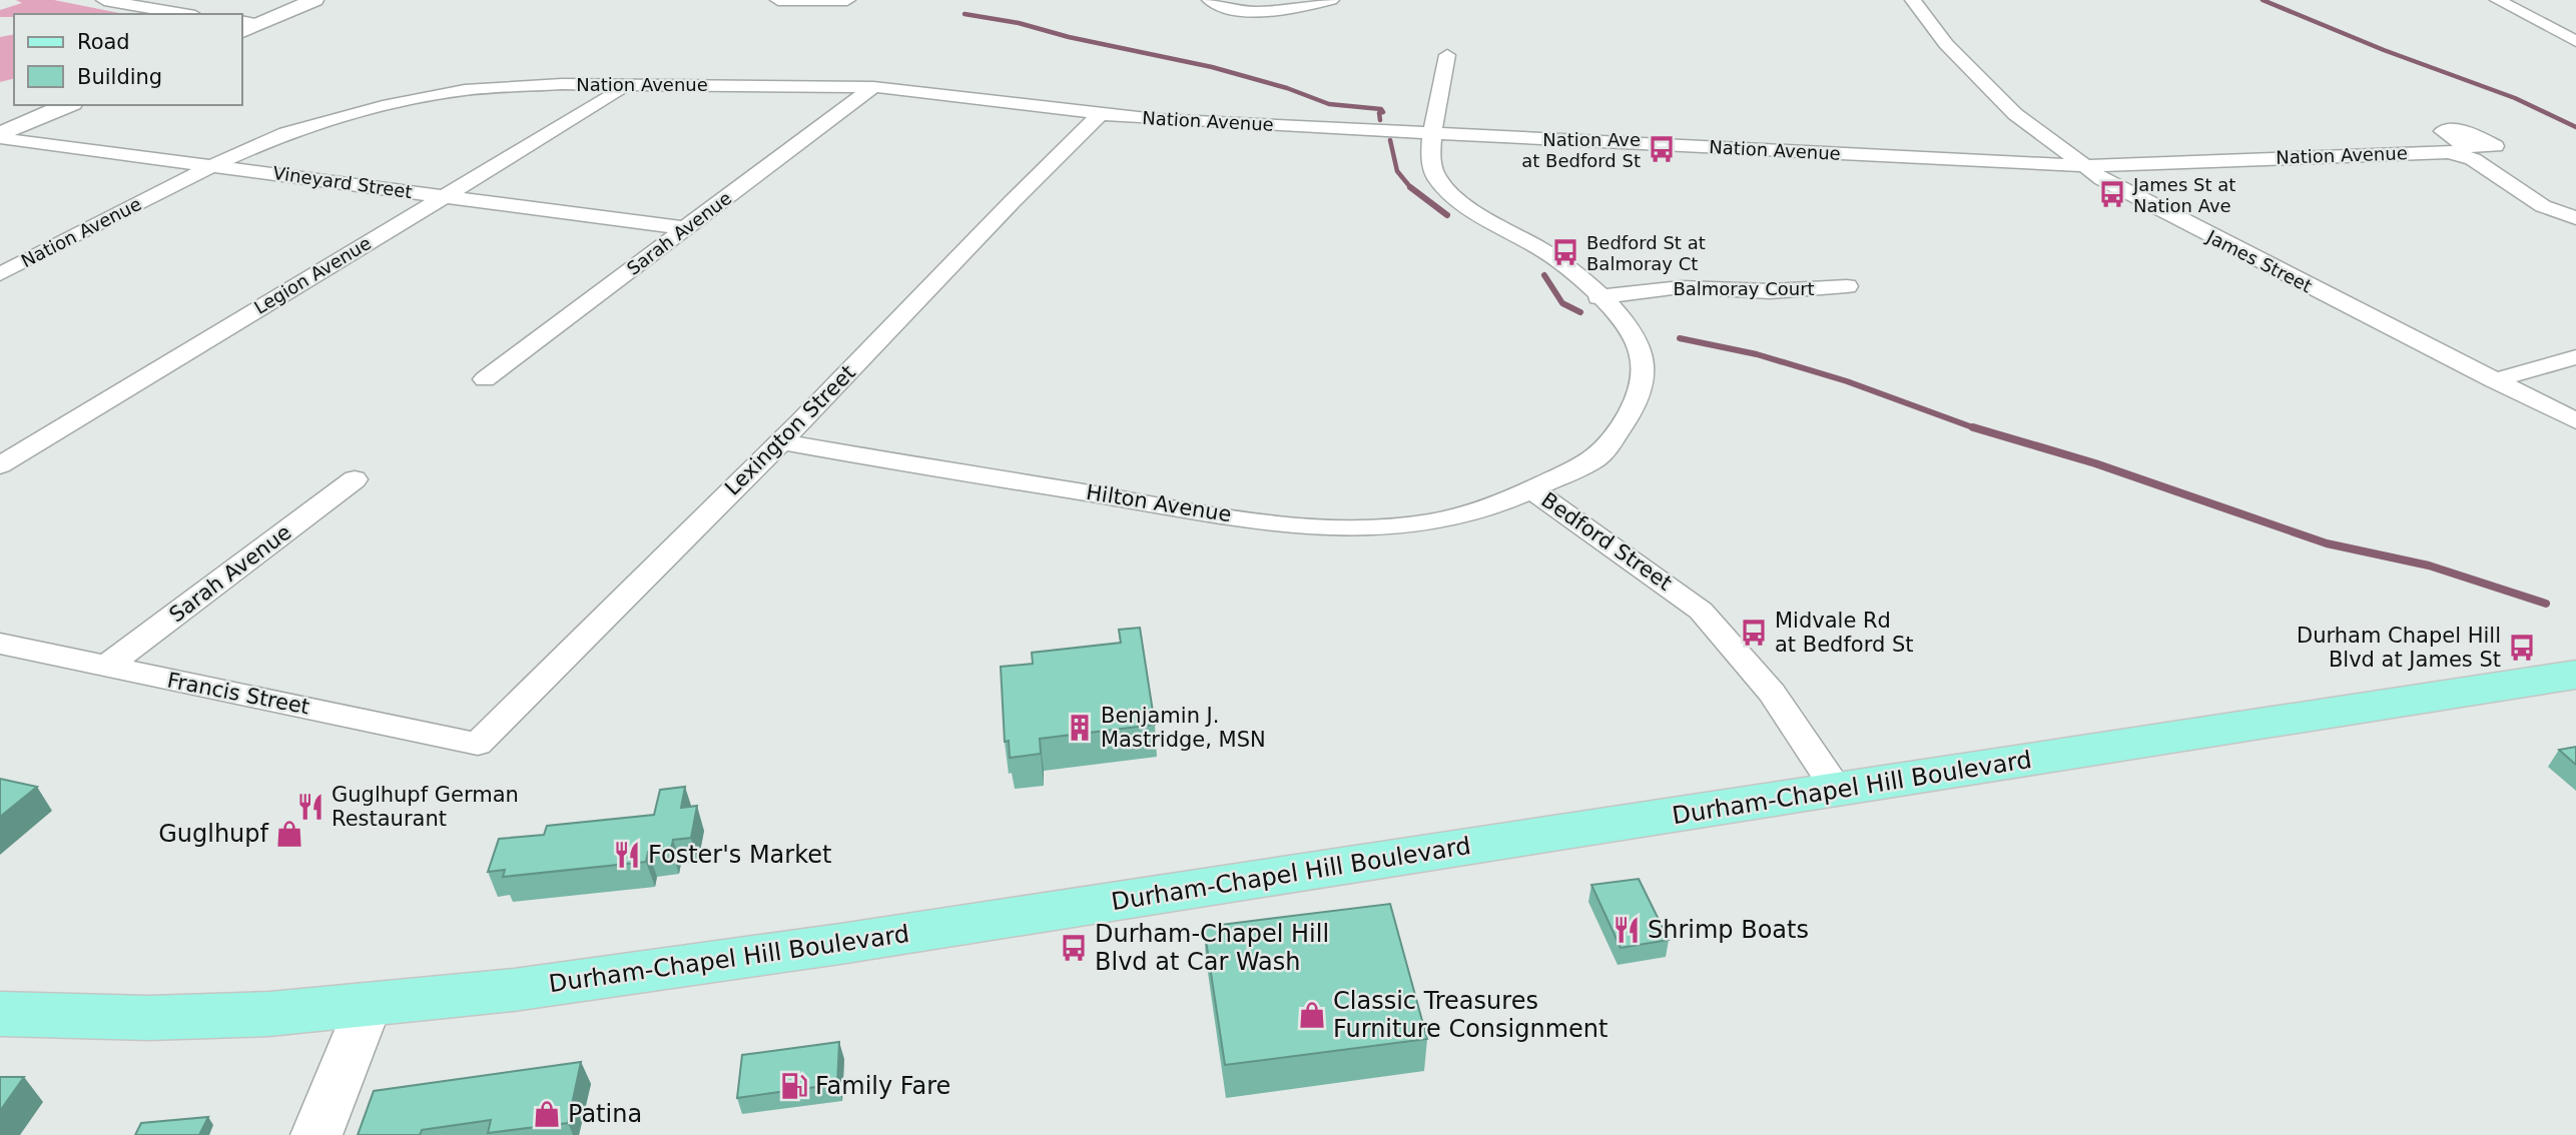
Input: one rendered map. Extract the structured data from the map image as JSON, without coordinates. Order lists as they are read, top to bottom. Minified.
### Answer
{"streets":{"main road":["Durham-Chapel Hill Boulevard"],"street":["Nation Avenue","Vineyard Street","Sarah Avenue","James Street","Legion Avenue","Balmoray Court","Lexington Street","Hilton Avenue","Bedford Street","Francis Street"]},"crossings":[["Nation Avenue","Vineyard Street"],["Nation Avenue","Sarah Avenue"],["Nation Avenue","James Street"],["Nation Avenue","Legion Avenue"],["Nation Avenue","Lexington Street"],["Nation Avenue","Bedford Street"],["Vineyard Street","Sarah Avenue"],["Vineyard Street","Legion Avenue"],["Sarah Avenue","Francis Street"],["Balmoray Court","Bedford Street"],["Lexington Street","Hilton Avenue"],["Lexington Street","Francis Street"],["Hilton Avenue","Bedford Street"],["Bedford Street","Durham-Chapel Hill Boulevard"]],"places":{"bus stop":["Nation Ave at Bedford St","James St at Nation Ave","Bedford St at Balmoray Ct","Midvale Rd at Bedford St","Durham Chapel Hill Blvd at James St","Durham-Chapel Hill Blvd at Car Wash"],"building":["Benjamin J. Mastridge, MSN"],"restaurant":["Guglhupf German Restaurant","Foster's Market","Shrimp Boats"],"shop":["Guglhupf","Classic Treasures Furniture Consignment","Patina"],"fuel station":["Family Fare"]},"legend":["Road","Building"]}
